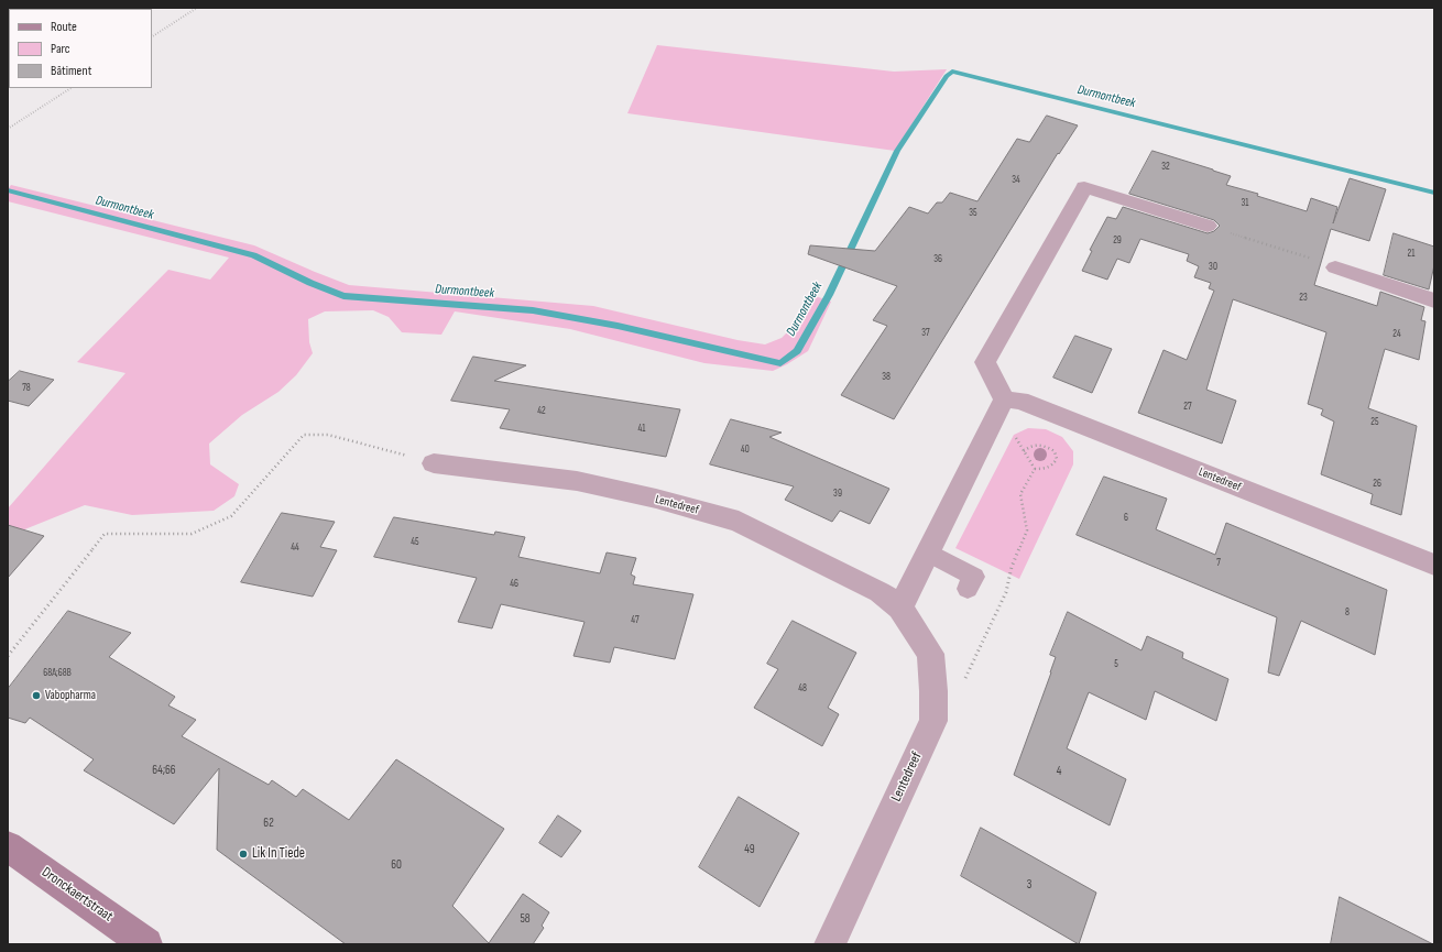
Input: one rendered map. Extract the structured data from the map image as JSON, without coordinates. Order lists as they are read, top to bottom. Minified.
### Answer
{"streets":{"main road":["Dronckaertstraat"],"street":["Lentedreef"]},"water":["Durmontbeek"],"places":["Vabopharma","Lik In Tiede"],"house_numbers":["32","34","31","35","29","21","36","30","23","37","24","38","78","27","42","25","41","40","26","39","6","45","44","7","46","8","47","5","68A;68B","48","64;66","4","62","49","60","3","58"],"legend":["Route","Parc","Bâtiment"]}
